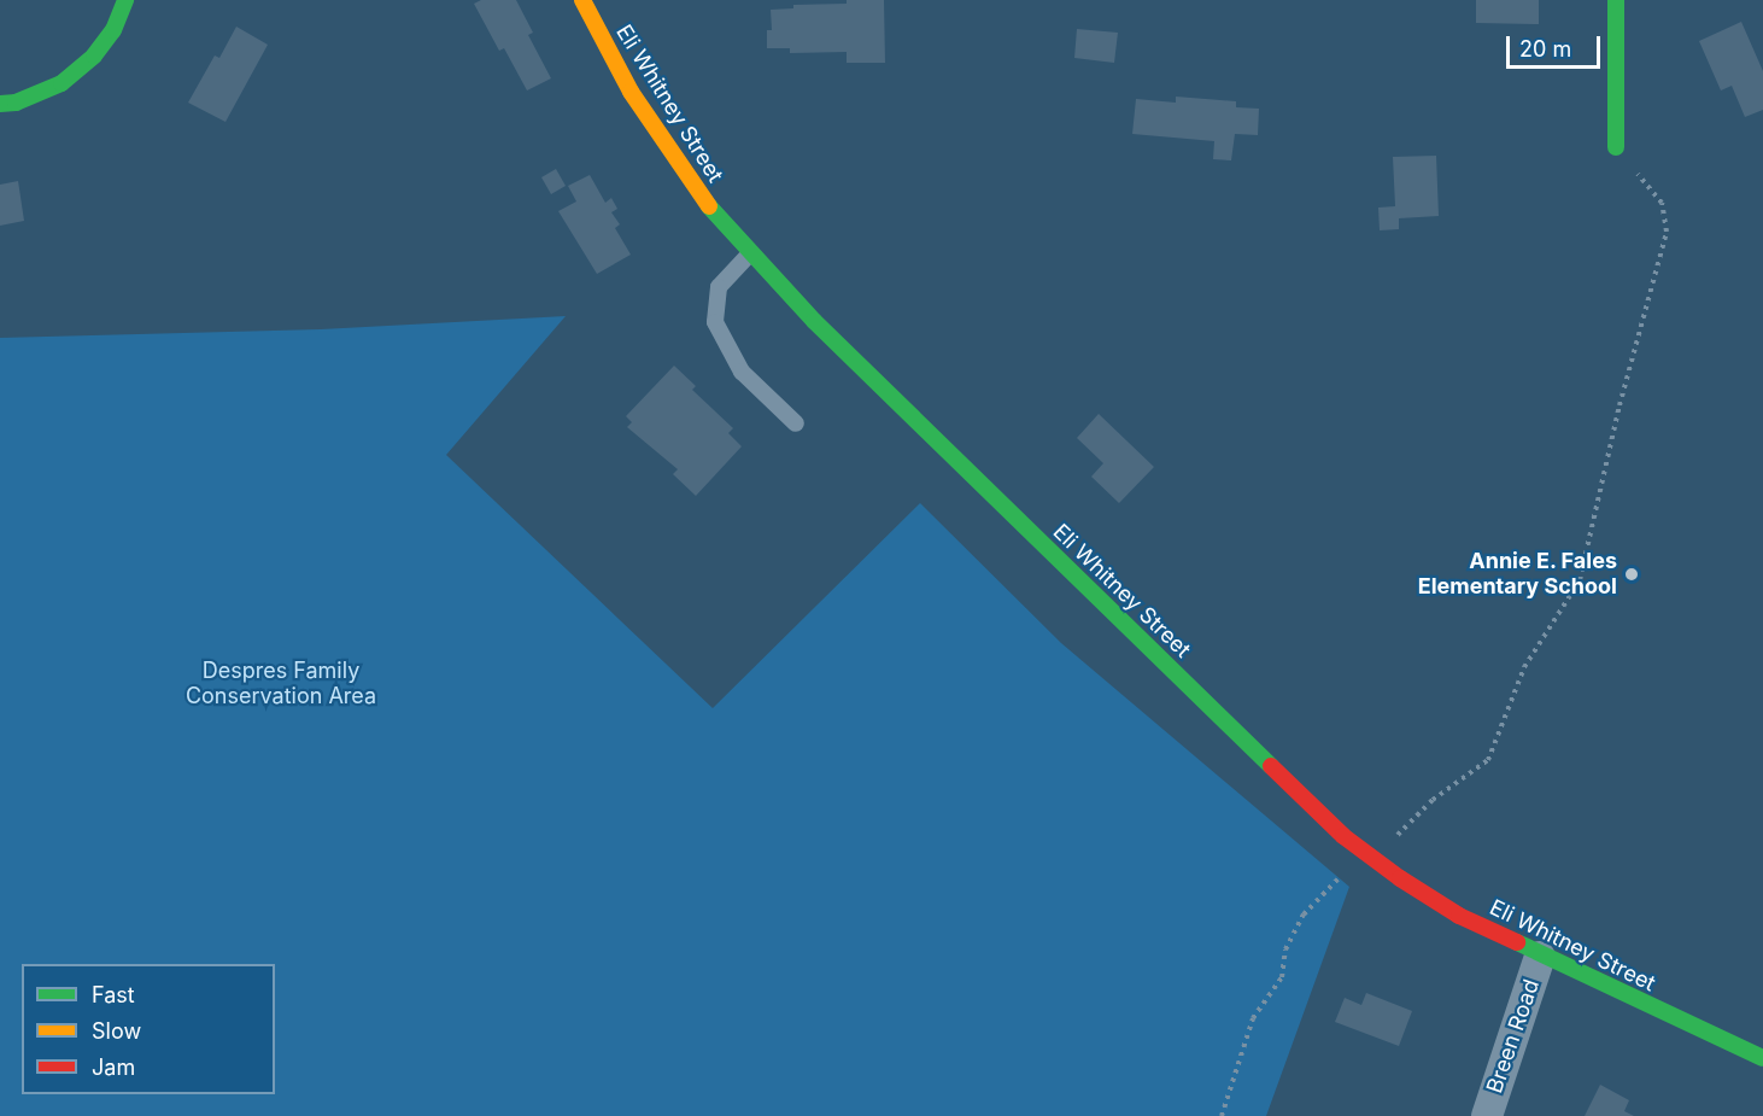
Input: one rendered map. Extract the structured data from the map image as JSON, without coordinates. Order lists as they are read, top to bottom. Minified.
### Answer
{"streets":{"street":["Eli Whitney Street","Breen Road"]},"crossings":[["Eli Whitney Street","Breen Road"]],"parks":["Despres Family Conservation Area"],"places":["Annie E. Fales Elementary School"],"legend":["Fast","Slow","Jam"],"scale_bar":"20 m"}
